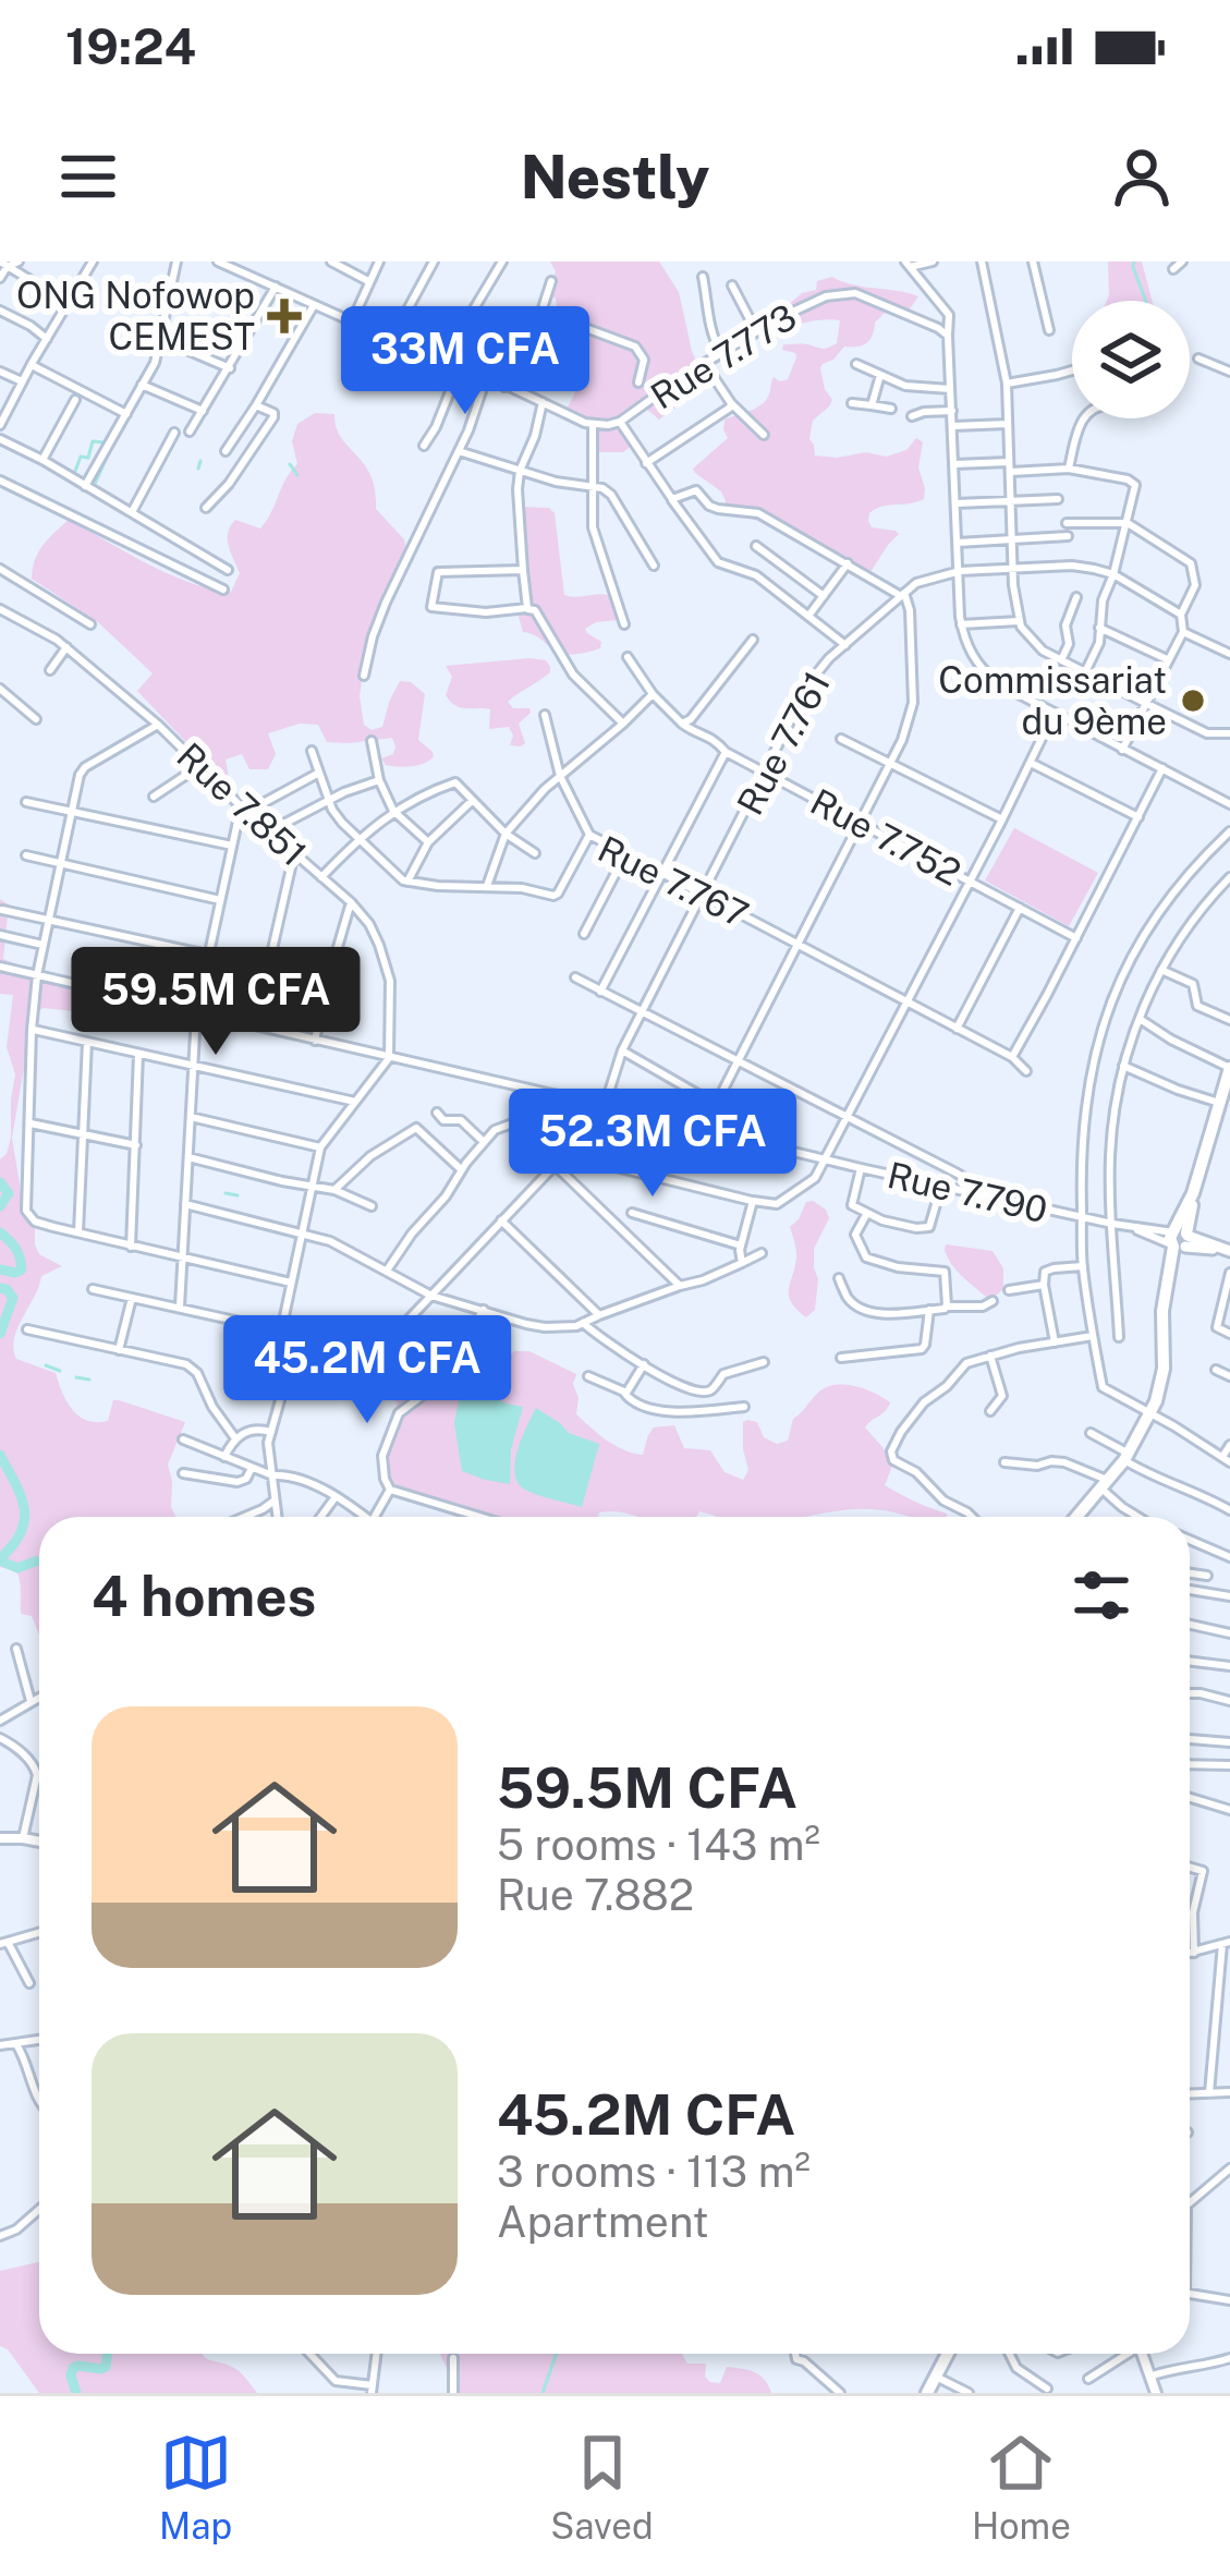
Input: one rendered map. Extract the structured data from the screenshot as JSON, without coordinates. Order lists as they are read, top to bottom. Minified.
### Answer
{"streets":{"street":["Rue 7.773","Rue 7.761","Rue 7.851","Rue 7.752","Rue 7.767","Rue 7.790"]},"crossings":[["Rue 7.761","Rue 7.752"],["Rue 7.761","Rue 7.767"],["Rue 7.761","Rue 7.790"],["Rue 7.851","Rue 7.790"]],"places":{"health":["ONG Nofowop CEMEST"],"other":["Commissariat du 9ème"]},"page":{"status":"19:24","header":"Nestly","price":["33M CFA","59.5M CFA","52.3M CFA","45.2M CFA"],"heading":"4 homes","list":[{"name":"59.5M CFA","note":"5 rooms · 143 m² · Rue 7.882"},{"name":"45.2M CFA","note":"3 rooms · 113 m² · Apartment"}],"tabs":["Map","Saved","Home"]}}
